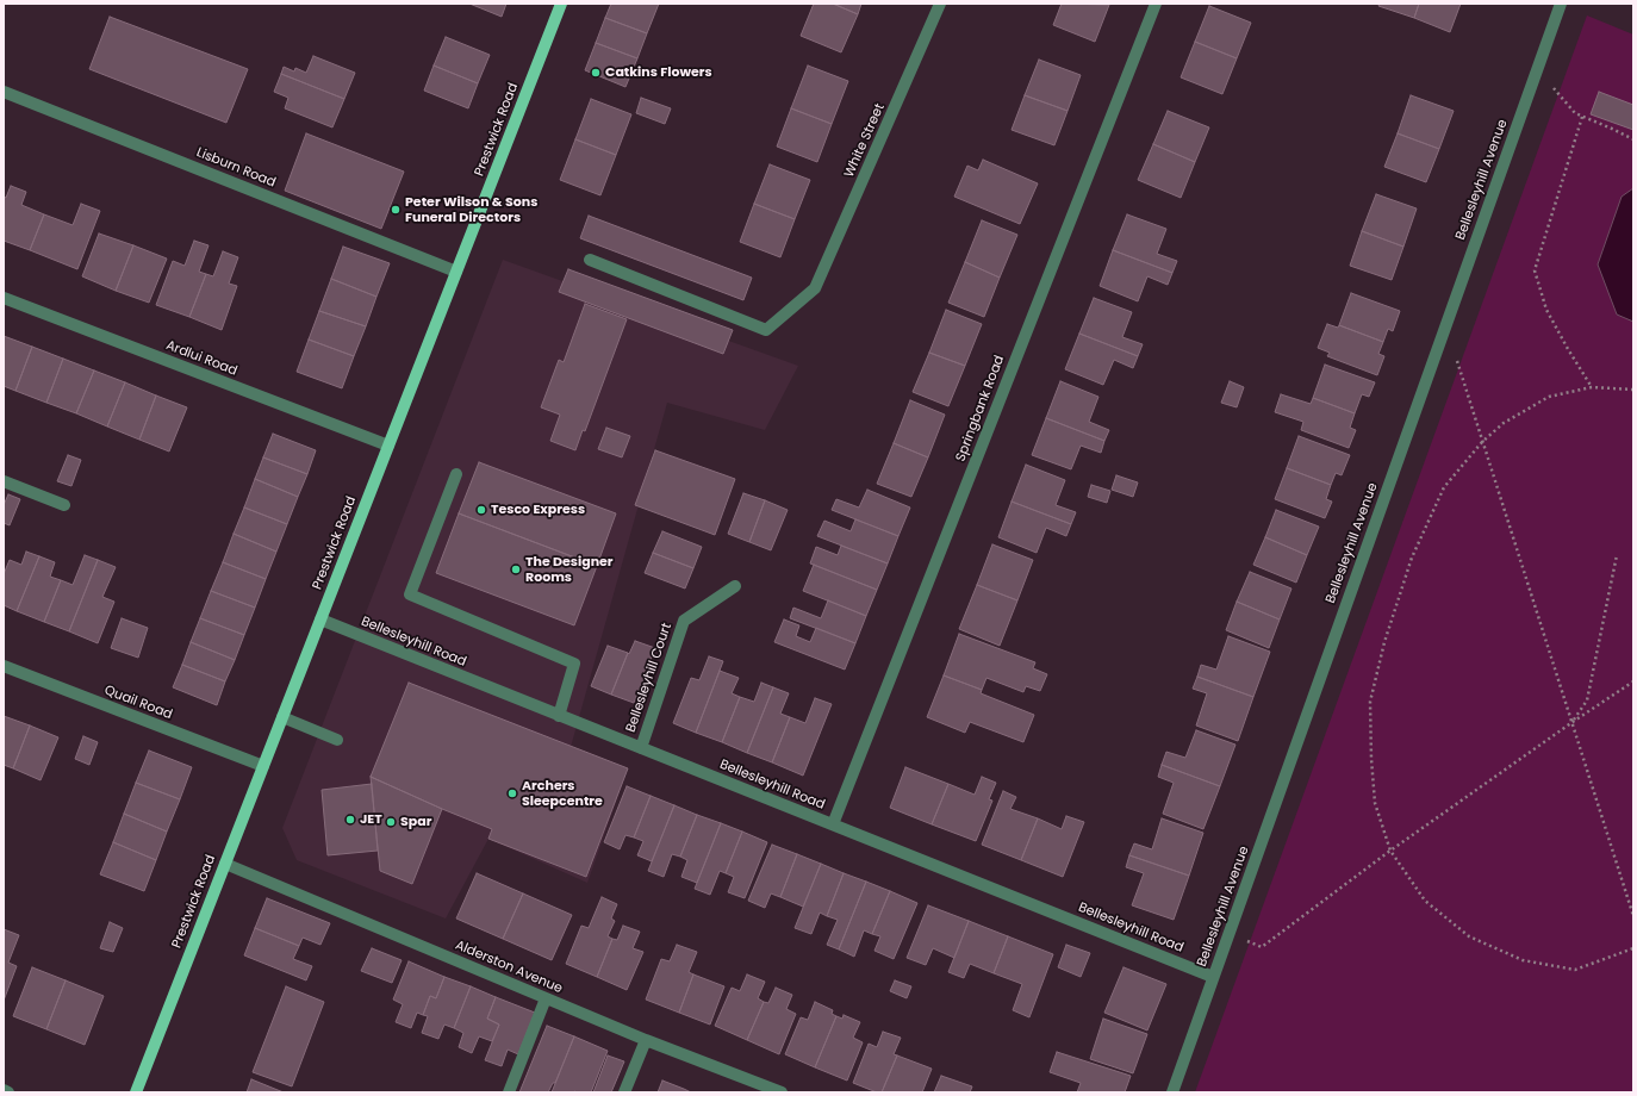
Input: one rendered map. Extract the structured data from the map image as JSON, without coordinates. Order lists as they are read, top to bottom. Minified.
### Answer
{"streets":{"main road":["Prestwick Road"],"street":["White Street","Lisburn Road","Bellesleyhill Avenue","Ardlui Road","Springbank Road","Bellesleyhill Road","Bellesleyhill Court","Quail Road","Alderston Avenue"]},"crossings":[["Prestwick Road","Lisburn Road"],["Prestwick Road","Ardlui Road"],["Prestwick Road","Bellesleyhill Road"],["Prestwick Road","Quail Road"],["Prestwick Road","Alderston Avenue"],["Bellesleyhill Avenue","Bellesleyhill Road"],["Springbank Road","Bellesleyhill Road"],["Bellesleyhill Road","Bellesleyhill Court"]],"places":["Catkins Flowers","Peter Wilson & Sons Funeral Directors","Tesco Express","The Designer Rooms","Archers Sleepcentre","JET","Spar"]}
